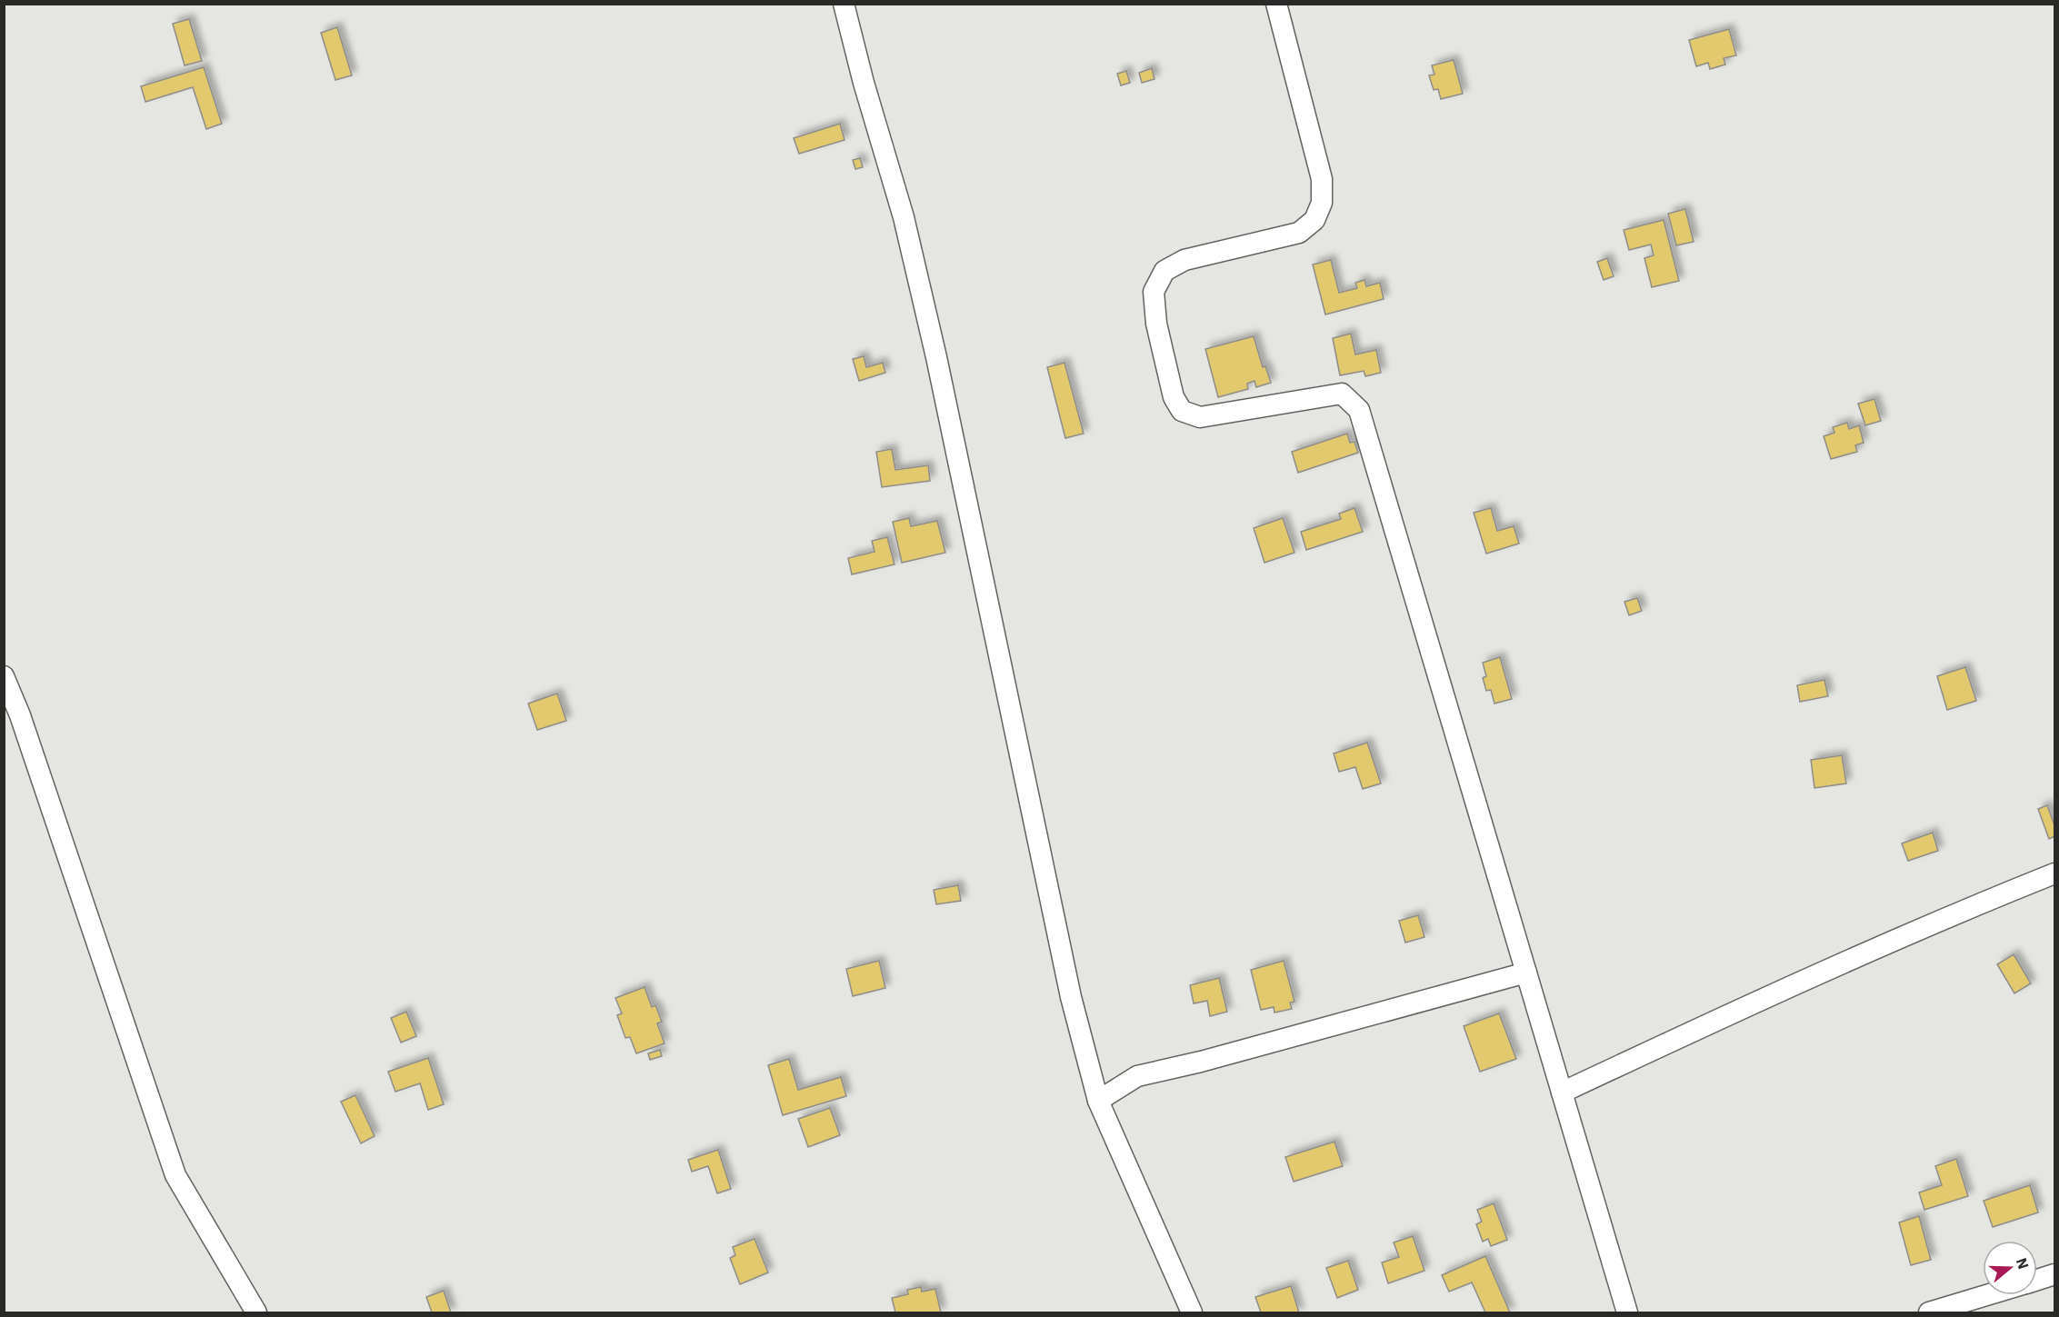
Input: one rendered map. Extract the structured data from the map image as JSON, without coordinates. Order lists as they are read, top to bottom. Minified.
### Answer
{"north":"right"}
